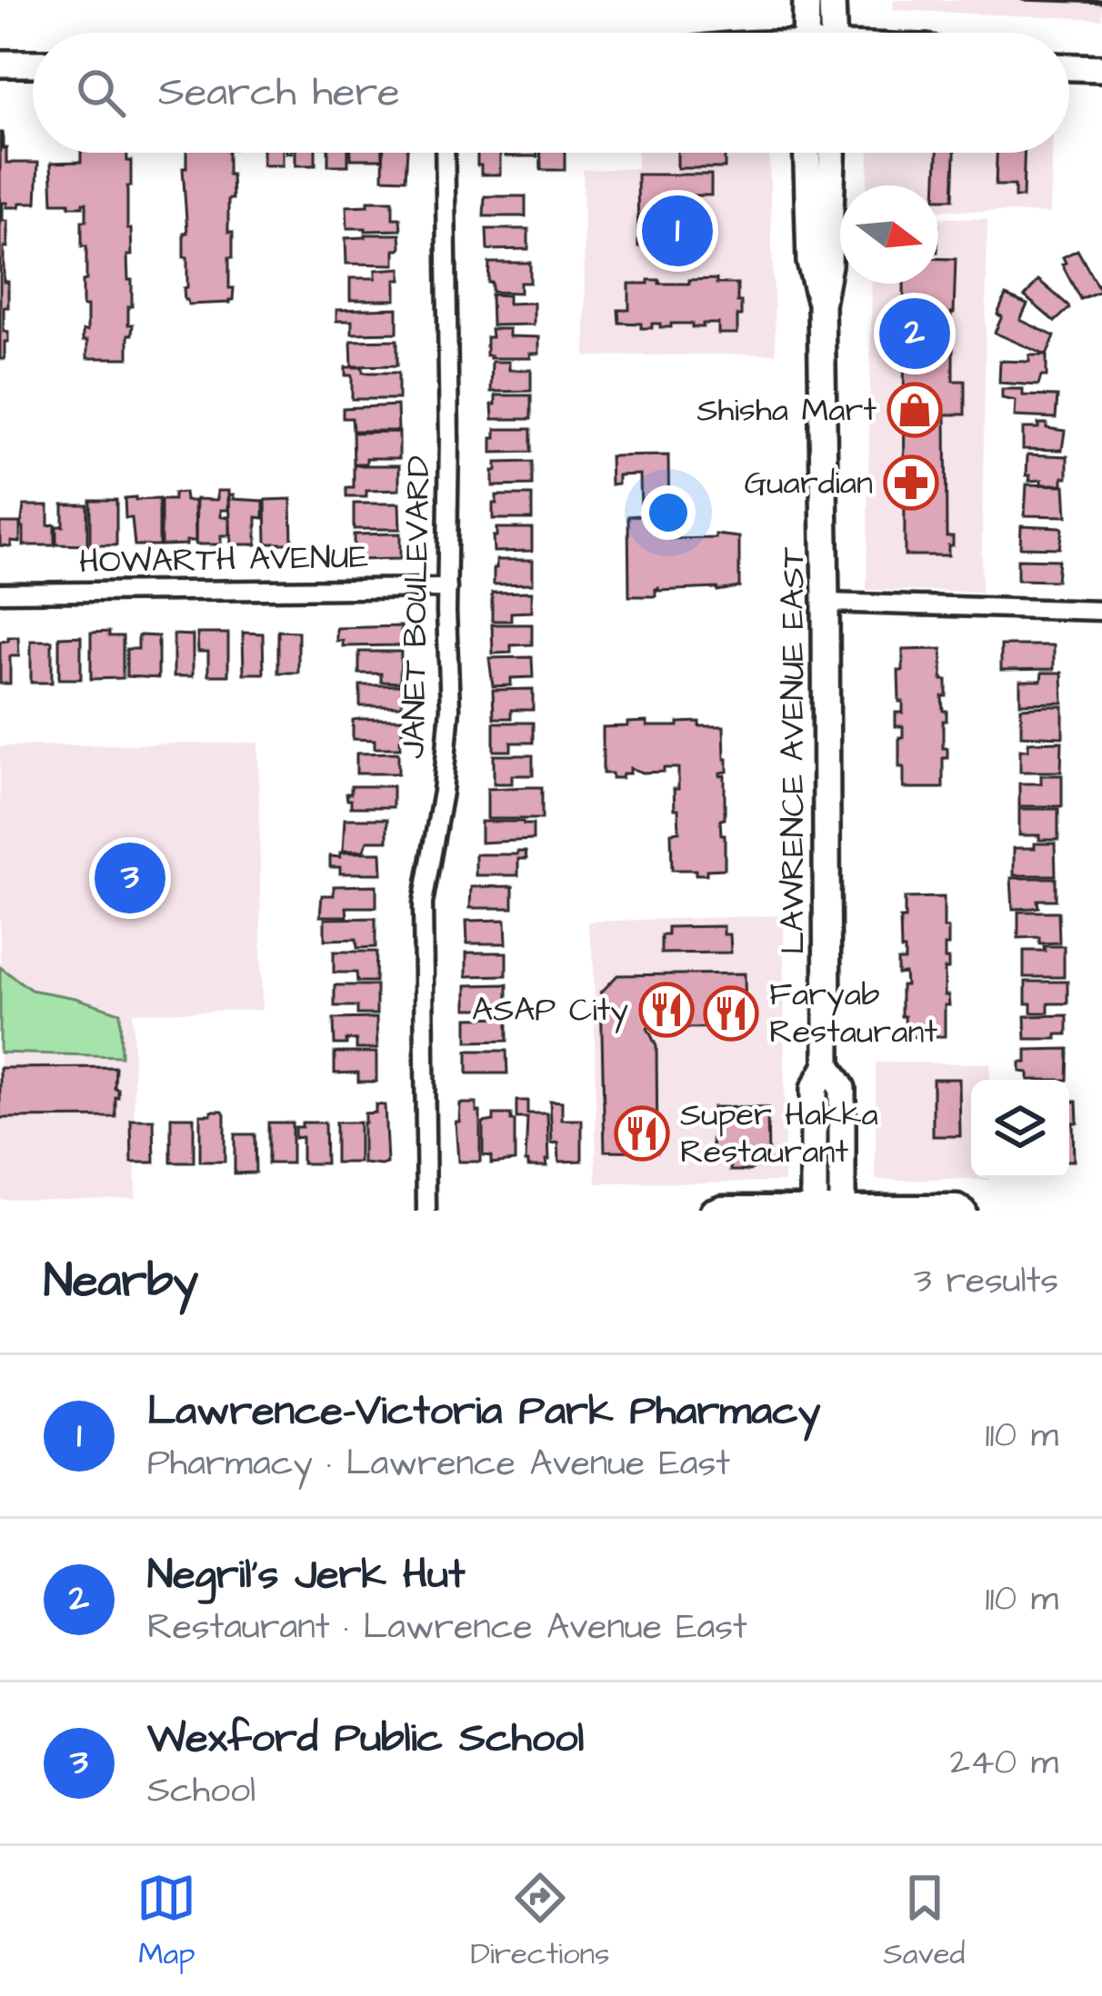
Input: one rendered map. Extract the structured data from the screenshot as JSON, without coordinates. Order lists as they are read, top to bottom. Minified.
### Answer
{"streets":{"main road":["LAWRENCE AVENUE EAST"],"street":["HOWARTH AVENUE","JANET BOULEVARD"]},"crossings":[["HOWARTH AVENUE","JANET BOULEVARD"]],"places":{"shop":["Shisha Mart"],"pharmacy":["Guardian"],"restaurant":["ASAP City","Faryab Restaurant","Super Hakka Restaurant"]},"north":"right","page":{"search":"Search here","pins":["1","2","3"],"heading":["Nearby","3 results"],"list":[{"mark":"1","name":"Lawrence-Victoria Park Pharmacy","note":"Pharmacy · Lawrence Avenue East","value":"110 m"},{"mark":"2","name":"Negril's Jerk Hut","note":"Restaurant · Lawrence Avenue East","value":"110 m"},{"mark":"3","name":"Wexford Public School","note":"School","value":"240 m"}],"nav":["Map","Directions","Saved"]}}
